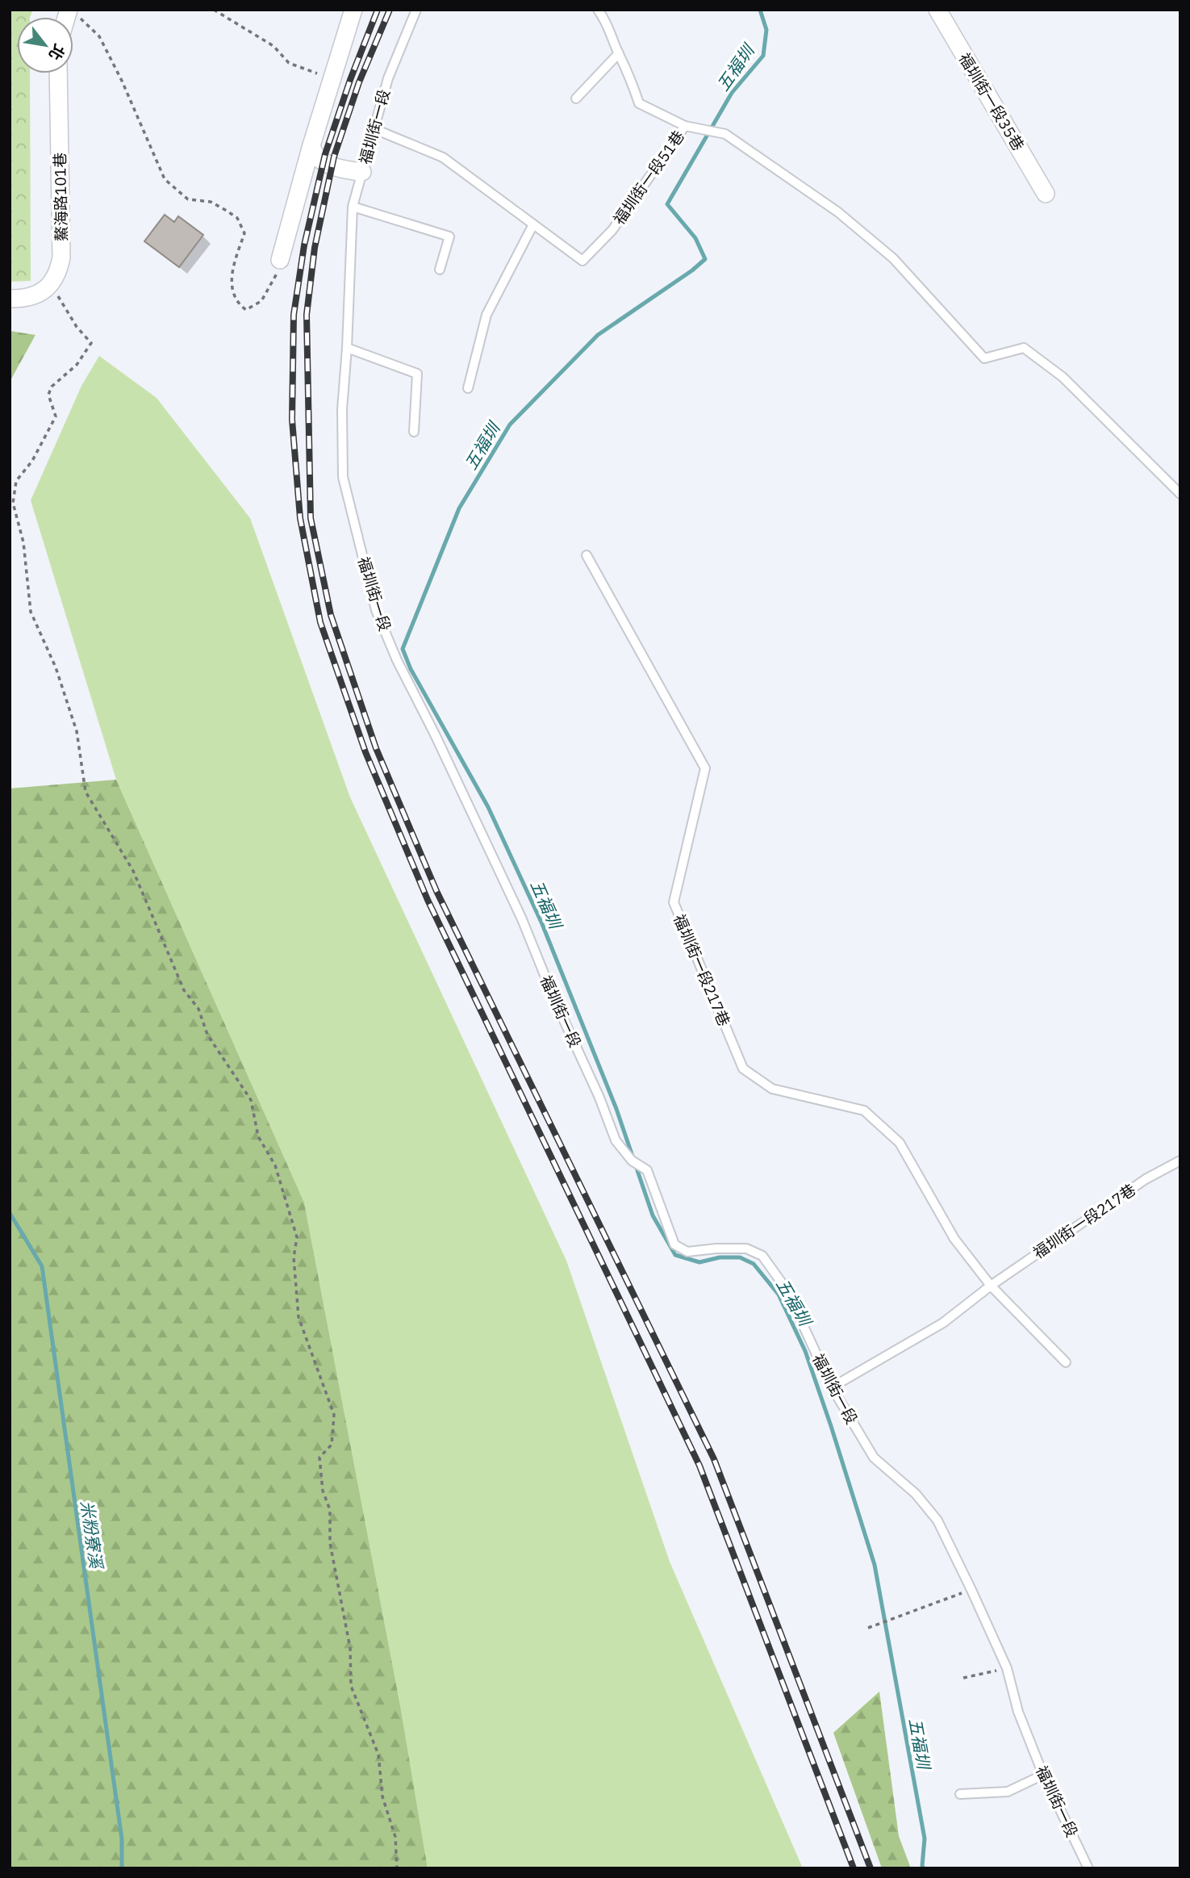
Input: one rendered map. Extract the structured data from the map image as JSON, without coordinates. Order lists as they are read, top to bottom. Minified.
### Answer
{"streets":{"street":["福圳街一段35巷","鰲海路101巷"],"lane":["福圳街一段","福圳街一段51巷","福圳街一段217巷"]},"crossings":[["福圳街一段","福圳街一段51巷"],["福圳街一段","福圳街一段217巷"]],"water":["五福圳","米粉寮溪"],"north":"bottom right"}
